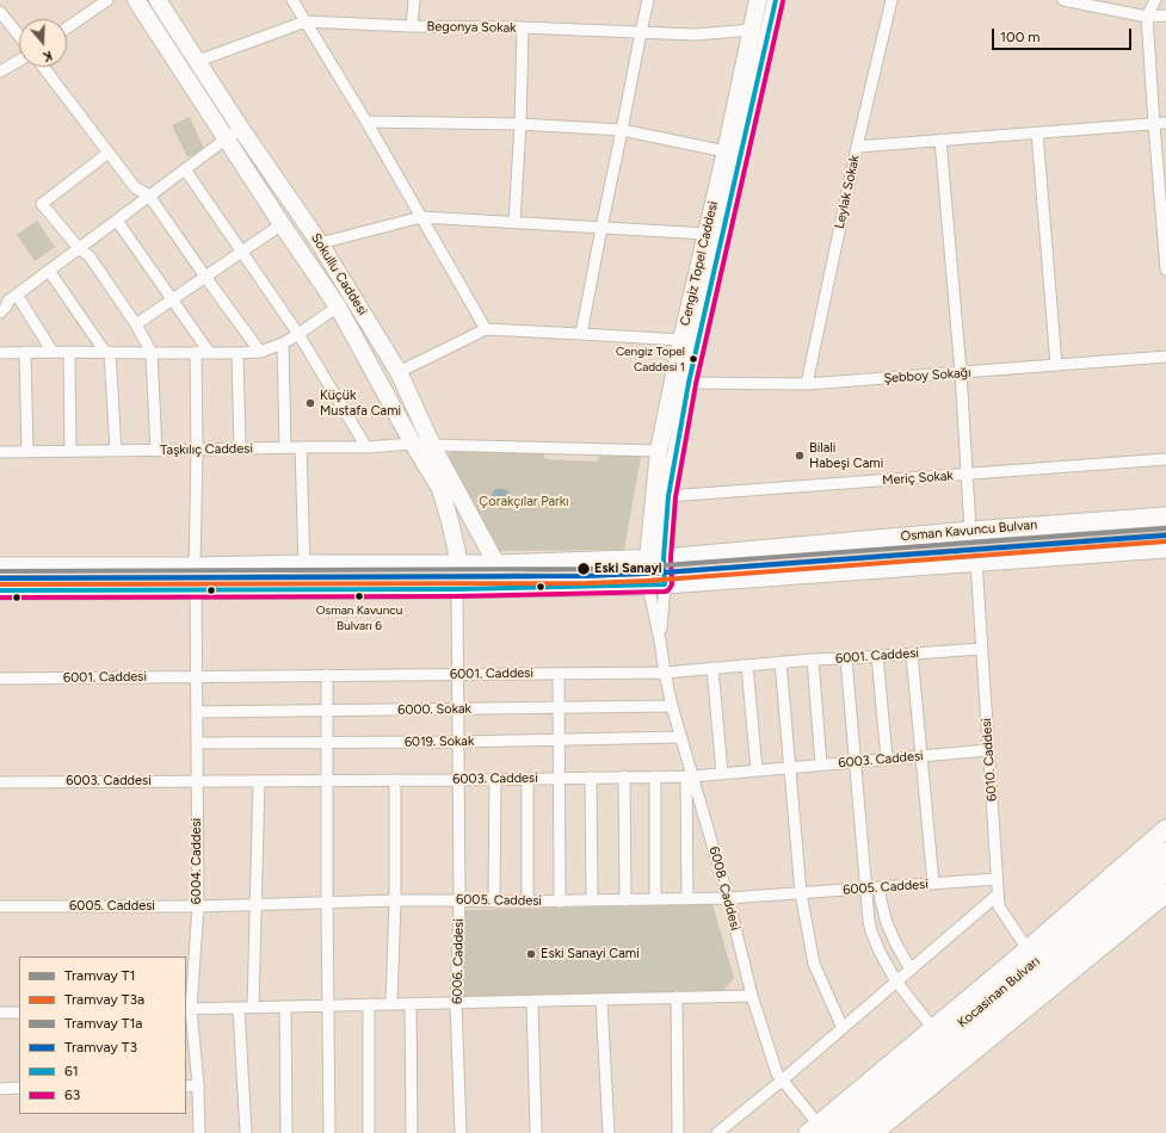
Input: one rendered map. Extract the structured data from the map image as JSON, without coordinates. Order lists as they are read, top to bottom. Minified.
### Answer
{"streets":{"highway":["Osman Kavuncu Bulvarı","Kocasinan Bulvarı"],"main road":["Cengiz Topel Caddesi","Sokullu Caddesi"],"street":["Begonya Sokak","Leylak Sokak","Şebboy Sokağı","Taşkılıç Caddesi","Meriç Sokak","6001. Caddesi","6000. Sokak","6019. Sokak","6003. Caddesi","6010. Caddesi","6004. Caddesi","6005. Caddesi","6008. Caddesi","6006. Caddesi"]},"crossings":[["Begonya Sokak","Cengiz Topel Caddesi"],["Begonya Sokak","Sokullu Caddesi"],["Leylak Sokak","Şebboy Sokağı"],["Cengiz Topel Caddesi","Şebboy Sokağı"],["Cengiz Topel Caddesi","Meriç Sokak"],["Cengiz Topel Caddesi","Osman Kavuncu Bulvarı"],["Sokullu Caddesi","Taşkılıç Caddesi"],["Sokullu Caddesi","Osman Kavuncu Bulvarı"],["6001. Caddesi","6010. Caddesi"],["6001. Caddesi","6004. Caddesi"],["6001. Caddesi","6008. Caddesi"],["6001. Caddesi","6006. Caddesi"],["6000. Sokak","6004. Caddesi"],["6000. Sokak","6008. Caddesi"],["6000. Sokak","6006. Caddesi"],["6019. Sokak","6004. Caddesi"],["6019. Sokak","6008. Caddesi"],["6019. Sokak","6006. Caddesi"],["6003. Caddesi","6010. Caddesi"],["6003. Caddesi","6004. Caddesi"],["6003. Caddesi","6008. Caddesi"],["6003. Caddesi","6006. Caddesi"],["6010. Caddesi","6005. Caddesi"],["6004. Caddesi","6005. Caddesi"],["6005. Caddesi","6008. Caddesi"],["6005. Caddesi","6006. Caddesi"],["6008. Caddesi","Kocasinan Bulvarı"]],"parks":["Çorakçılar Parkı"],"places":["Cengiz Topel Caddesi 1","Küçük Mustafa Cami","Bilali Habeşi Cami","Eski Sanayi","Osman Kavuncu Bulvarı 6","Eski Sanayi Cami"],"lines":["transit line 61","transit line 63","tram line T1a","tram line T1","tram line T3","tram line T3a"],"legend":["Tramvay T1","Tramvay T3a","Tramvay T1a","Tramvay T3","61","63"],"scale_bar":"100 m","north":"bottom"}
